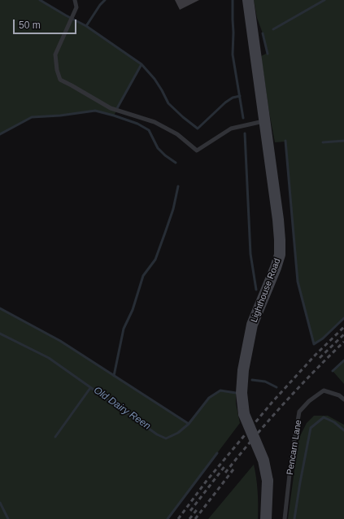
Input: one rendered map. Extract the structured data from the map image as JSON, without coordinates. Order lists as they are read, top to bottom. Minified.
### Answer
{"streets":{"main road":["Lighthouse Road"],"lane":["Pencarn Lane"]},"water":["Old Dairy Reen"],"scale_bar":"50 m"}
